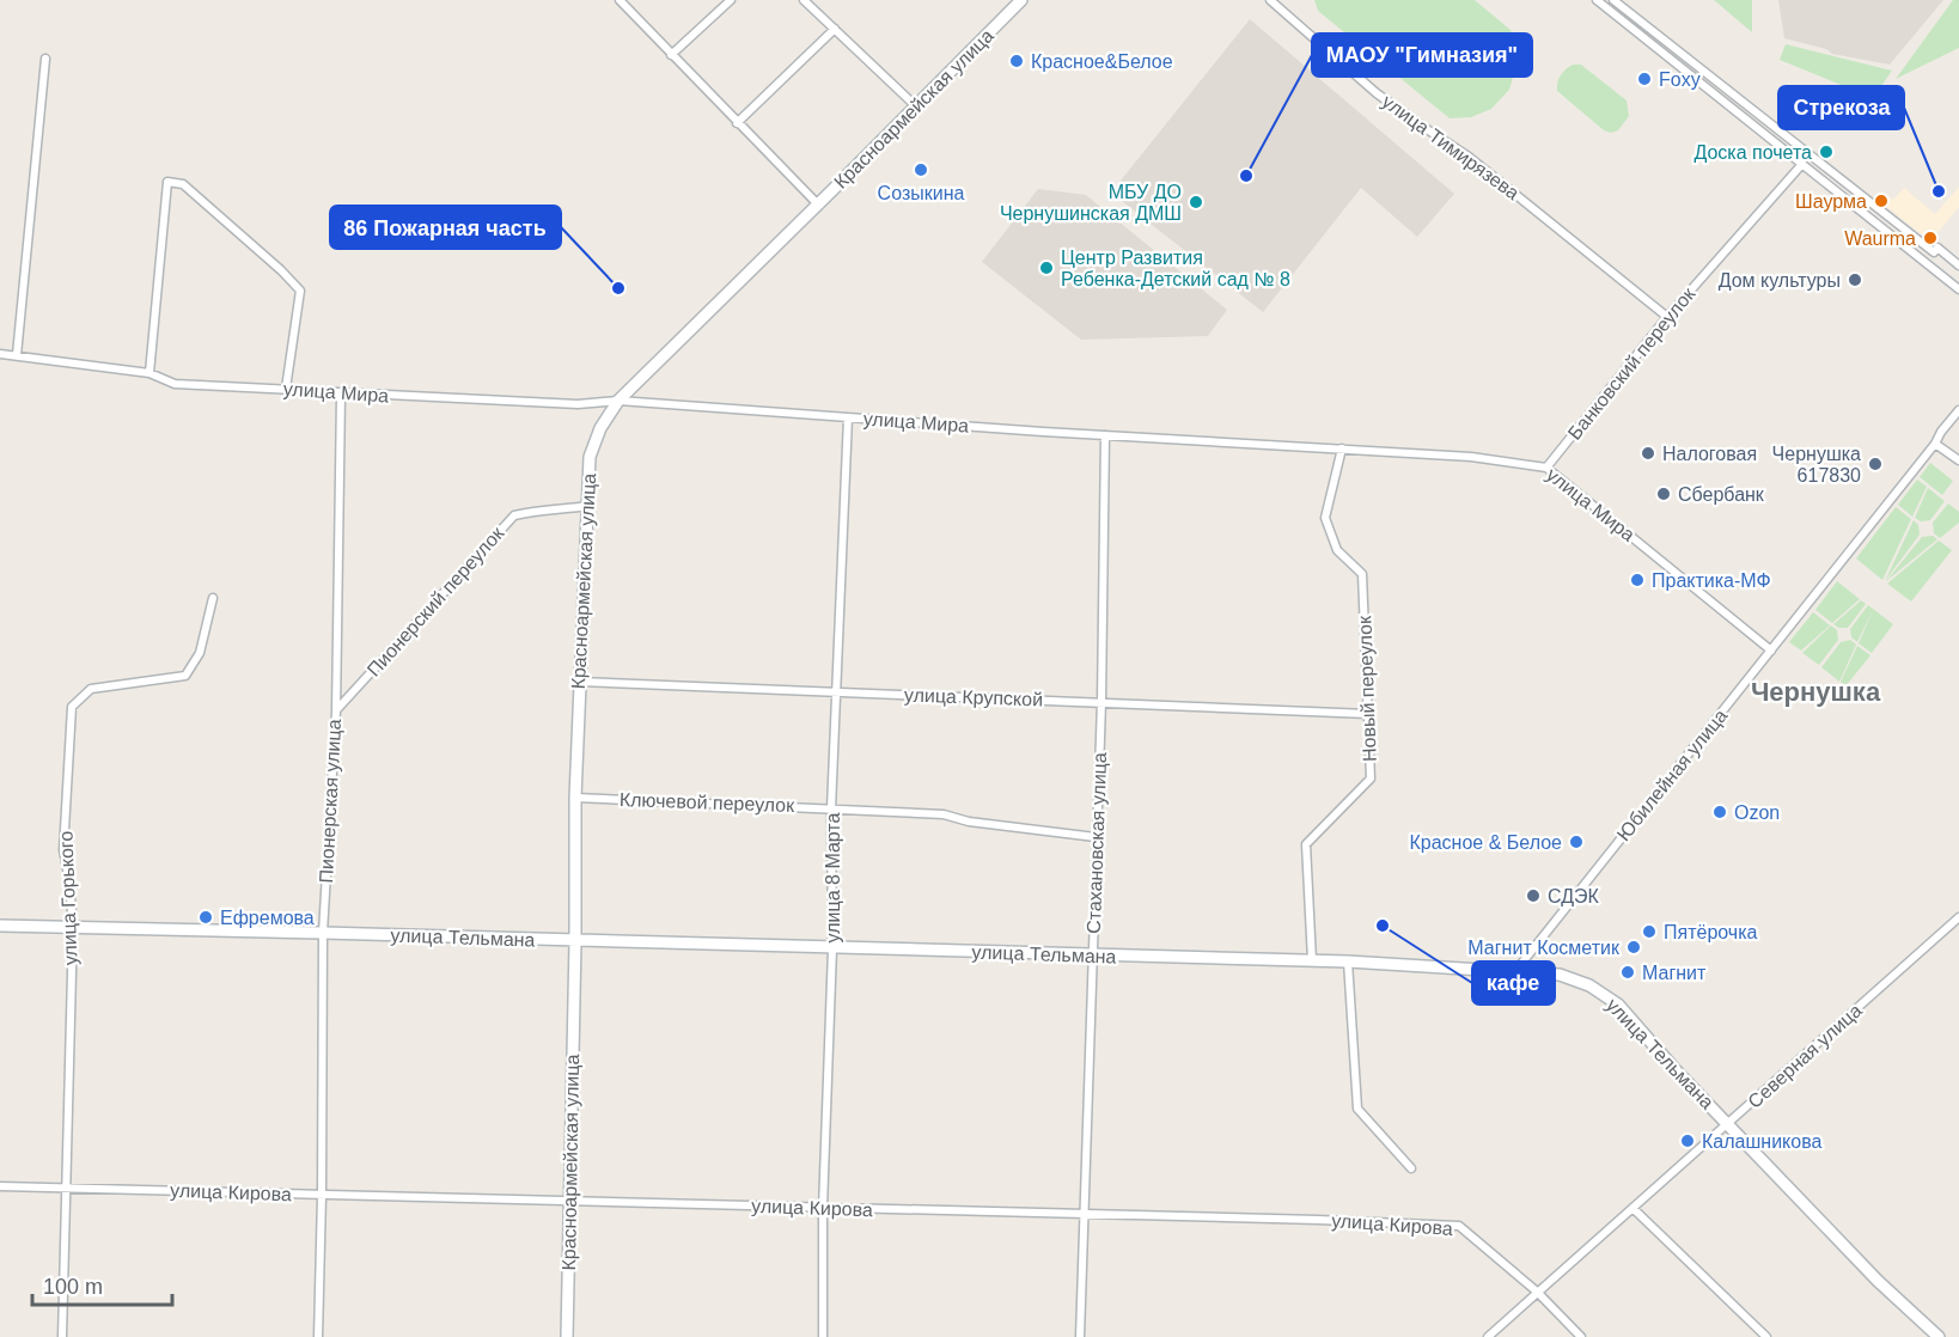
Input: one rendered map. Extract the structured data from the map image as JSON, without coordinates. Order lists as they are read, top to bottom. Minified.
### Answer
{"streets":{"street":["Красноармейская улица","улица Тимирязева","Банковский переулок","улица Мира","Пионерский переулок","Новый переулок","улица Крупской","Юбилейная улица","Пионерская улица","Ключевой переулок","Стахановская улица","улица 8 Марта","улица Горького","улица Тельмана","Северная улица","улица Кирова"]},"crossings":[["Красноармейская улица","улица Мира"],["Красноармейская улица","Пионерский переулок"],["Красноармейская улица","улица Крупской"],["Красноармейская улица","Ключевой переулок"],["Красноармейская улица","улица Тельмана"],["Красноармейская улица","улица Кирова"],["улица Тимирязева","Банковский переулок"],["Банковский переулок","улица Мира"],["улица Мира","Новый переулок"],["улица Мира","Юбилейная улица"],["улица Мира","Пионерская улица"],["улица Мира","Стахановская улица"],["улица Мира","улица 8 Марта"],["Пионерский переулок","Пионерская улица"],["Новый переулок","улица Крупской"],["Новый переулок","улица Тельмана"],["улица Крупской","Стахановская улица"],["улица Крупской","улица 8 Марта"],["Юбилейная улица","улица Тельмана"],["Пионерская улица","улица Тельмана"],["Пионерская улица","улица Кирова"],["Ключевой переулок","Стахановская улица"],["Ключевой переулок","улица 8 Марта"],["Стахановская улица","улица Тельмана"],["Стахановская улица","улица Кирова"],["улица 8 Марта","улица Тельмана"],["улица 8 Марта","улица Кирова"],["улица Горького","улица Тельмана"],["улица Горького","улица Кирова"],["улица Тельмана","Северная улица"],["Северная улица","улица Кирова"]],"districts":["Чернушка"],"places":["Красное&Белое","Foxy","Доска почета","Созыкина","МАОУ \"Гимназия\"","Стрекоза","Шаурма","МБУ ДО Чернушинская ДМШ","Waurma","Центр Развития Ребенка-Детский сад № 8","Дом культуры","86 Пожарная часть","Налоговая","Чернушка 617830","Сбербанк","Практика-МФ","Ozon","Красное & Белое","СДЭК","Ефремова","кафе","Пятёрочка","Магнит Косметик","Магнит","Калашникова"],"scale_bar":"100 m"}
